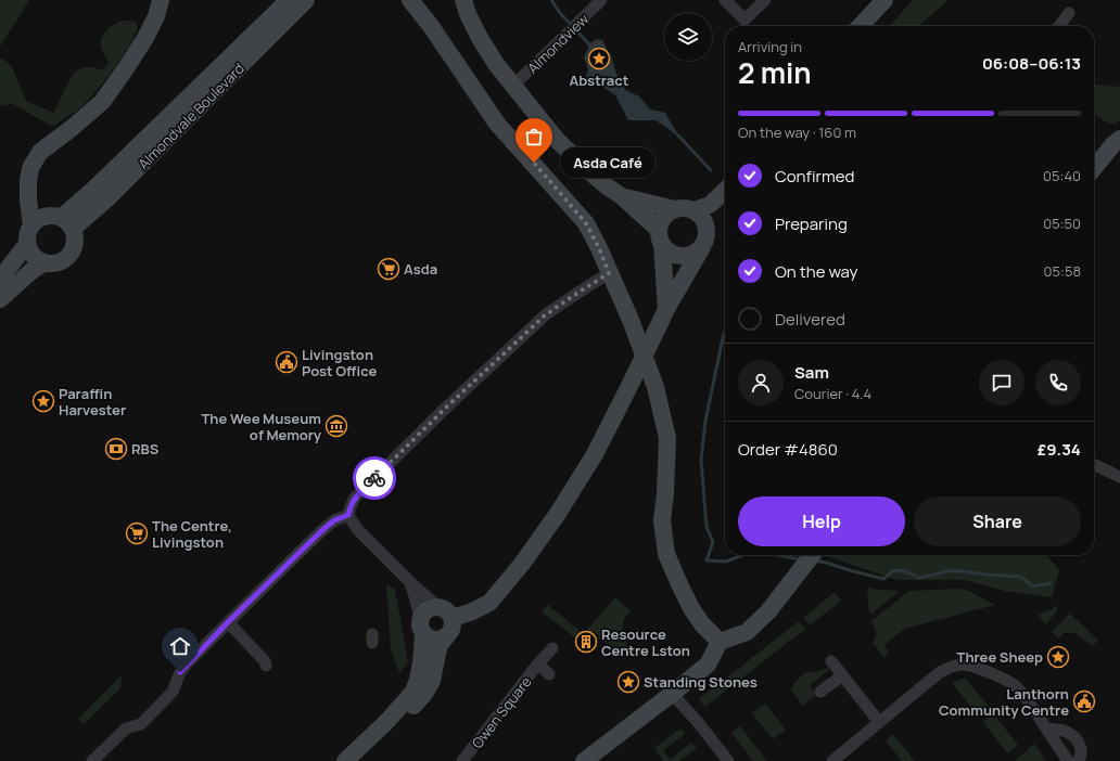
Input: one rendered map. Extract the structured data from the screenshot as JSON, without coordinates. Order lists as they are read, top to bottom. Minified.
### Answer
{"streets":{"street":["Almondview","Almondvale Boulevard","Owen Square"]},"places":{"place":["Abstract","Paraffin Harvester","Three Sheep","Standing Stones"],"other":["Asda Café"],"supermarket":["Asda","The Centre, Livingston"],"public building":["Livingston Post Office","Lanthorn Community Centre"],"museum":["The Wee Museum of Memory"],"bank":["RBS"],"building":["Resource Centre Lston"]},"page":{"heading":["2 min","Arriving in","06:08–06:13"],"panel":["Sam","Courier · 4.4","Order #4860","£9.34"],"bar":"On the way · 160 m","bubble":"Asda Café","list":[["Confirmed","05:40"],["Preparing","05:50"],["On the way","05:58"],"Delivered"],"buttons":["Help","Share"]}}
